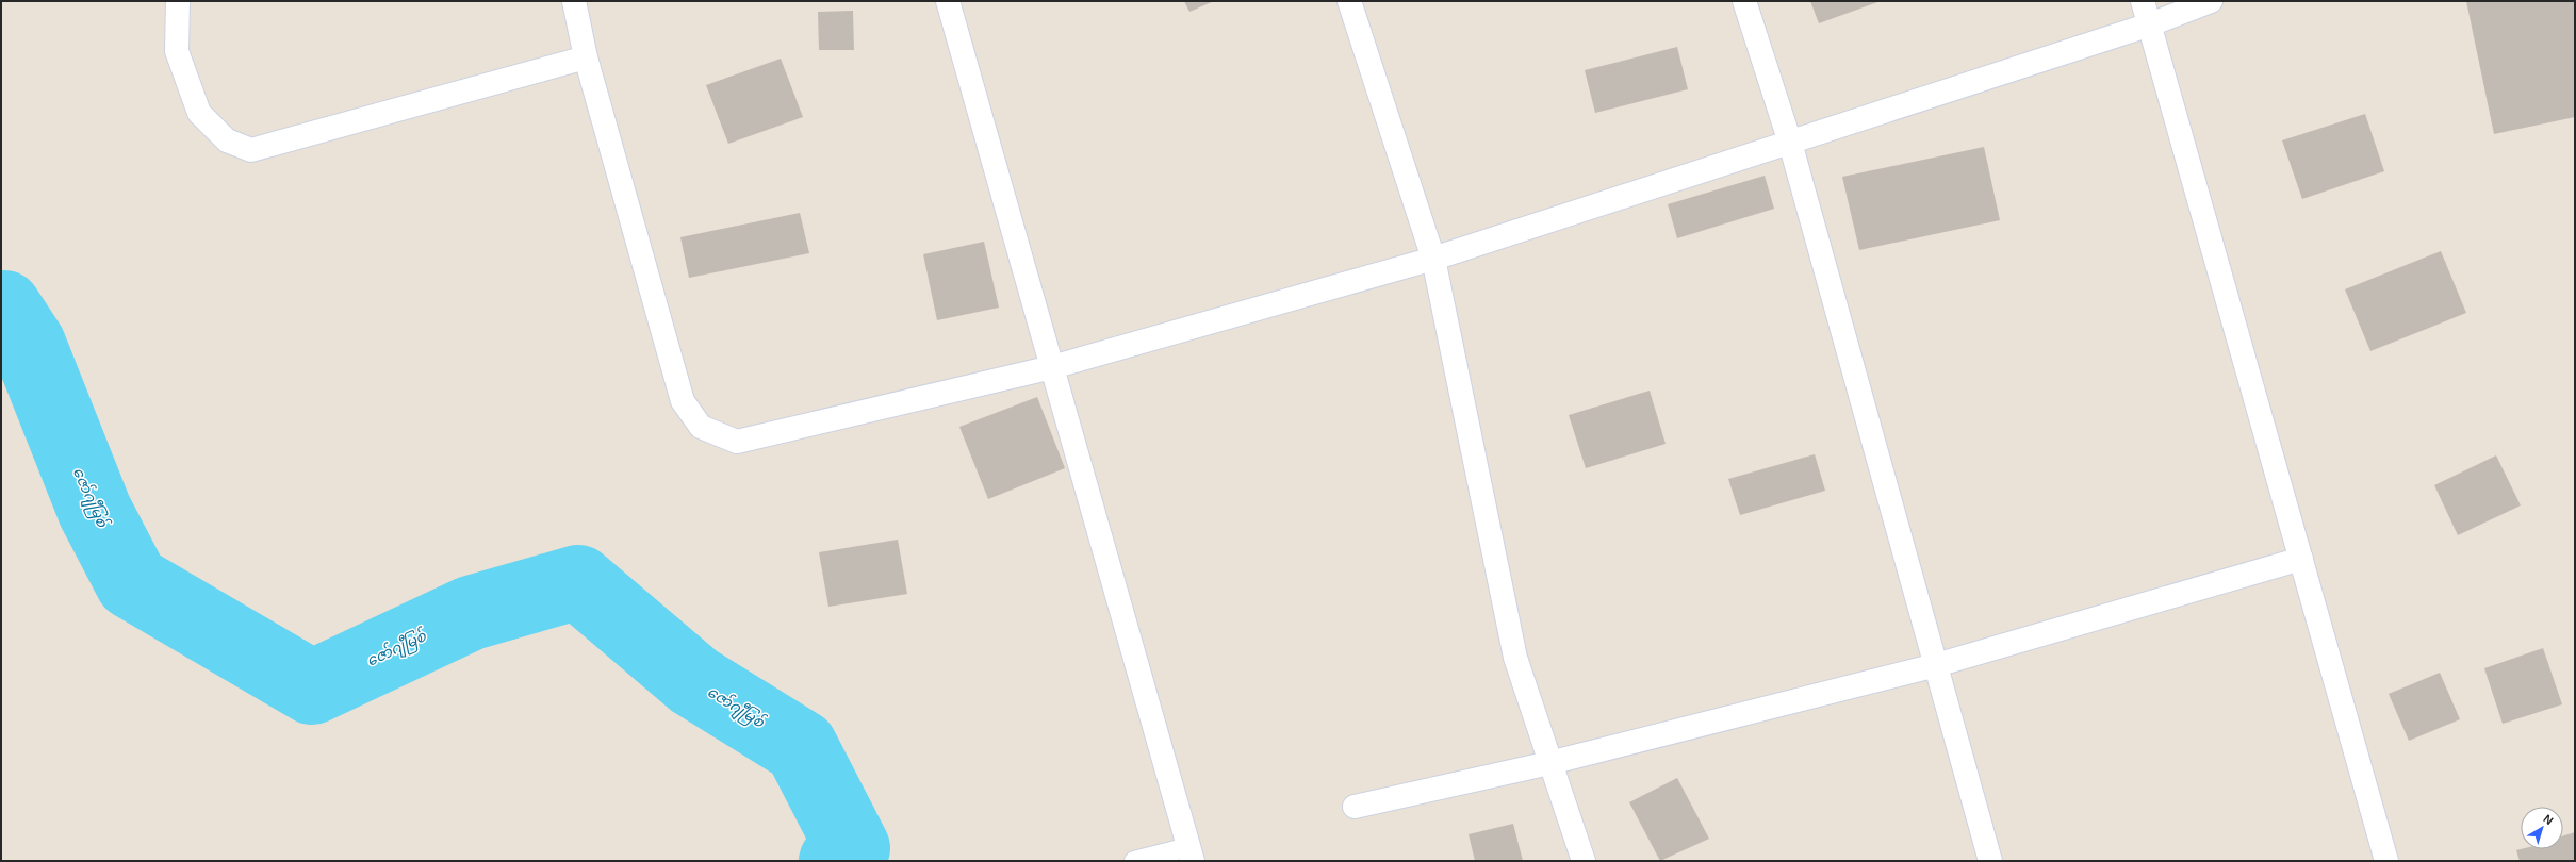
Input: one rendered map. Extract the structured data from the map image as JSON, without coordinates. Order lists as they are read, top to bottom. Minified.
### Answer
{"water":["ဇော်ဂျီမြစ်"],"north":"top right"}
